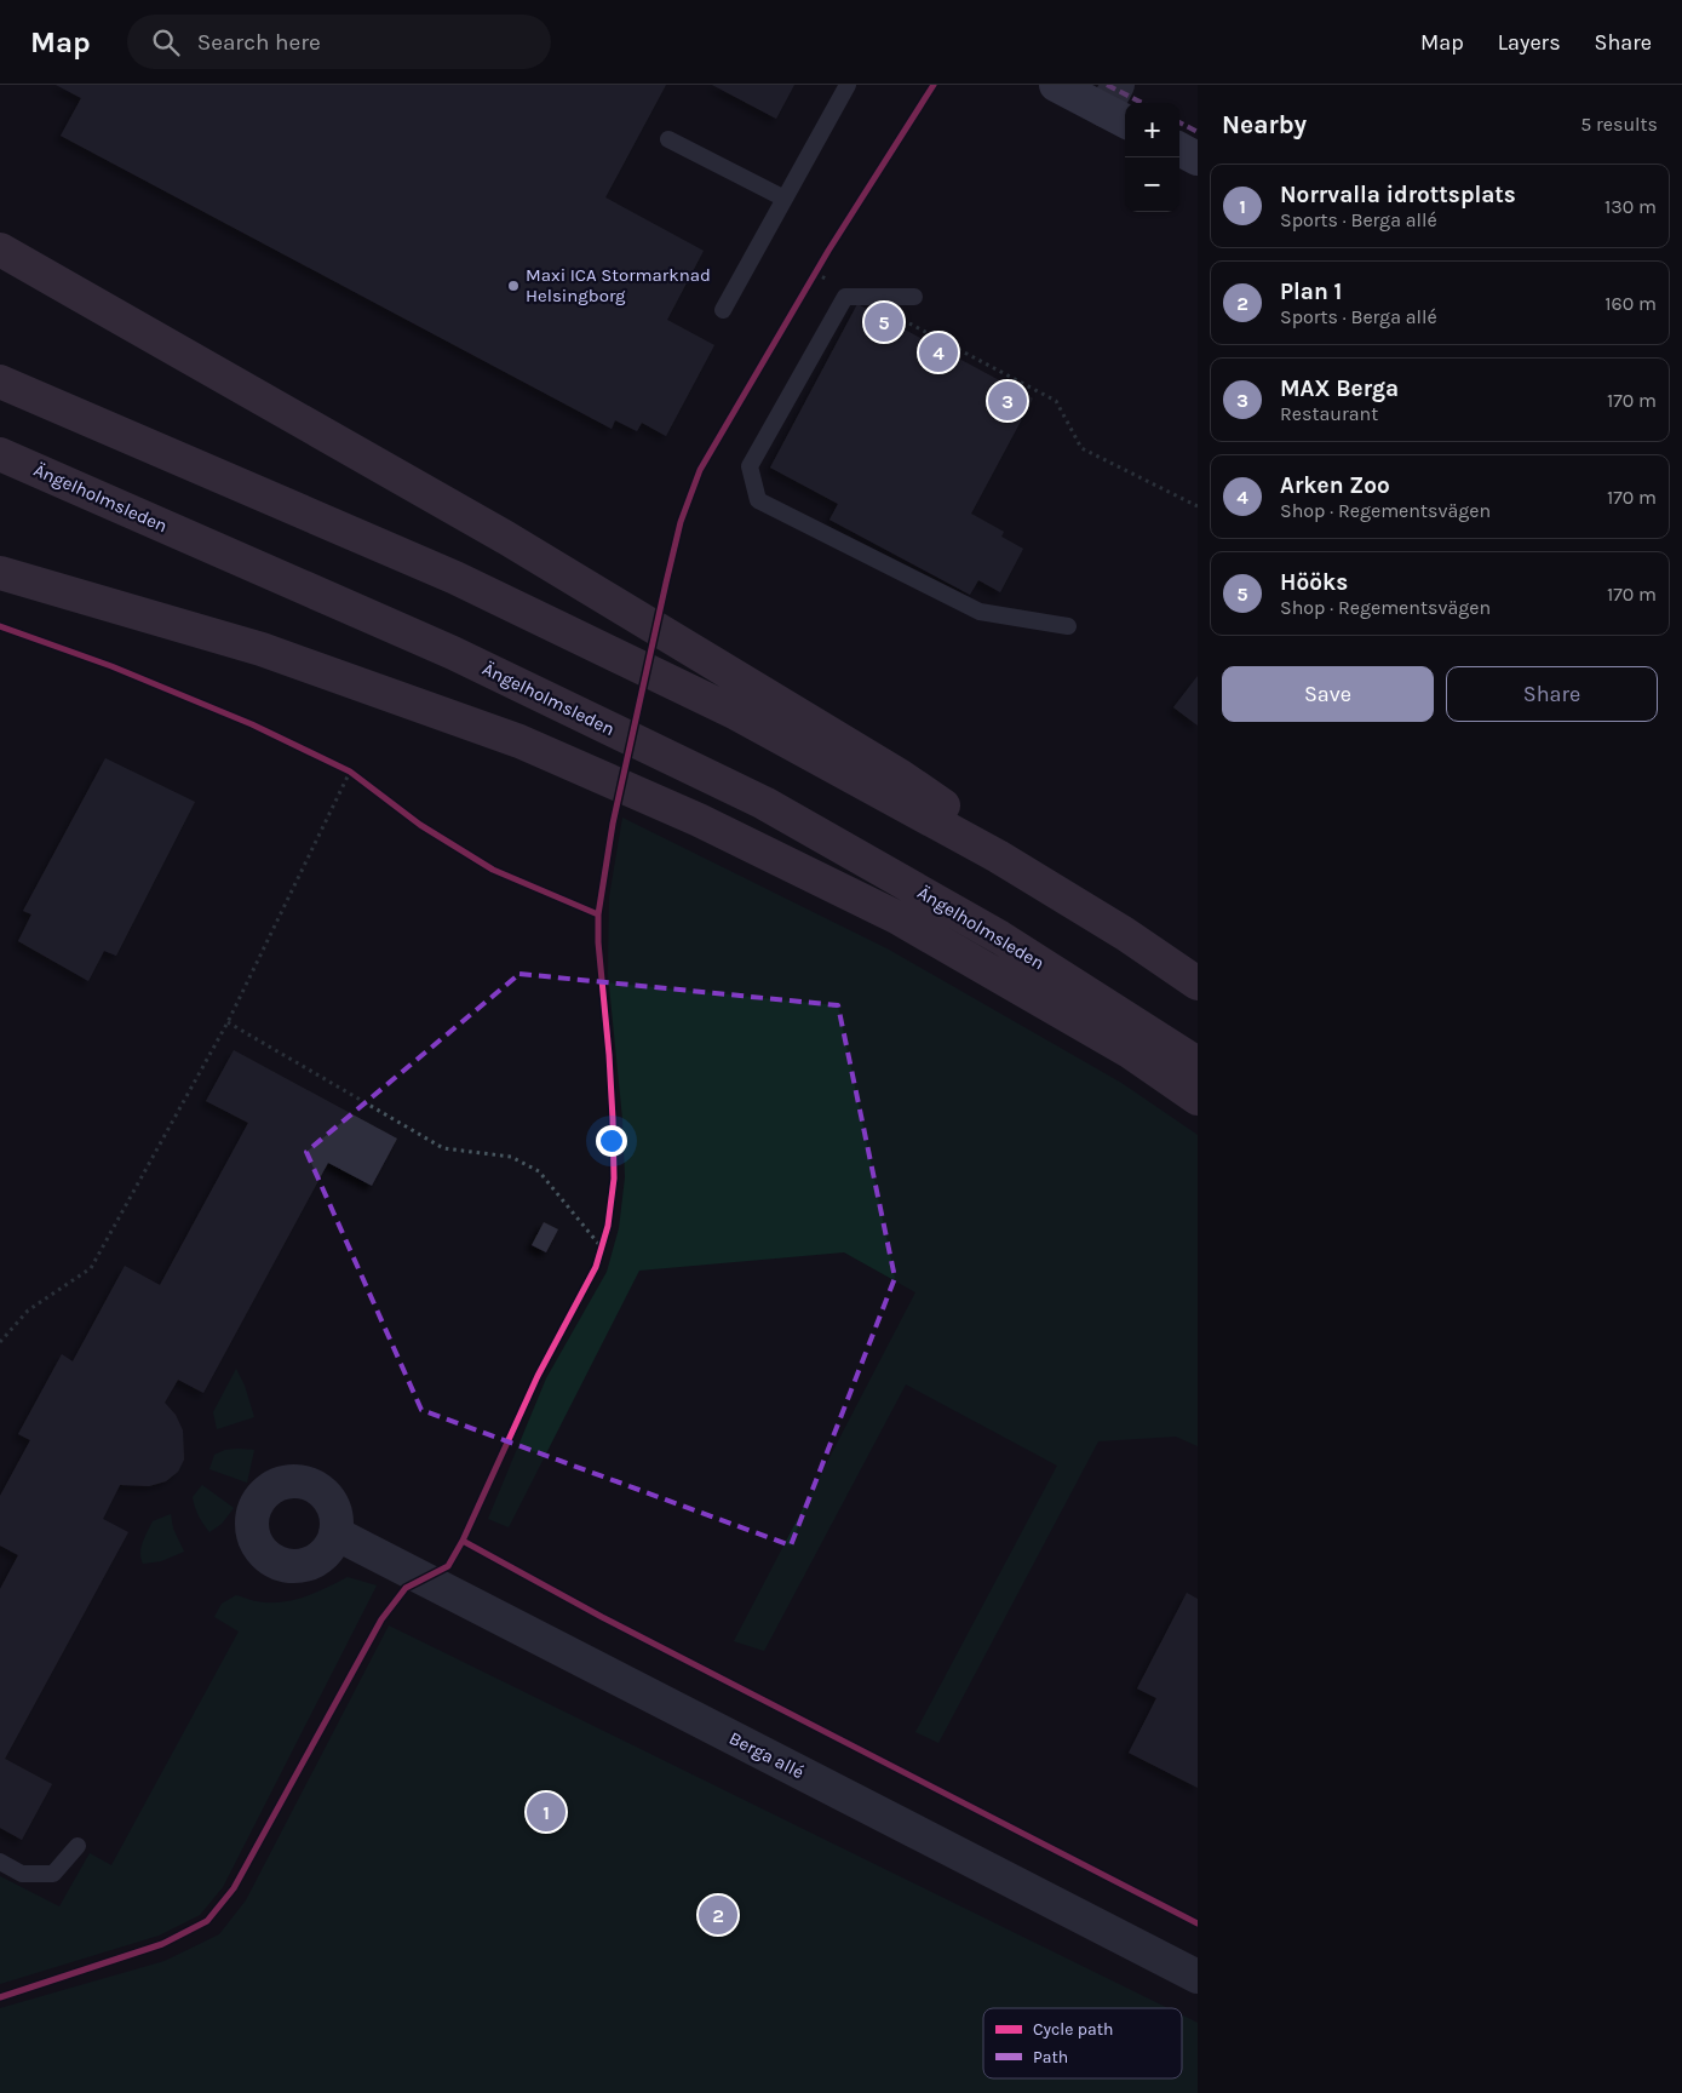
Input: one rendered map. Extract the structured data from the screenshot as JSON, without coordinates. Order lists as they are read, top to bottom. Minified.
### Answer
{"streets":{"highway":["Ängelholmsleden"],"street":["Berga allé"]},"places":["Maxi ICA Stormarknad Helsingborg"],"legend":["Cycle path","Path"],"page":{"header":"Map","search":"Search here","nav":["Map","Layers","Share"],"heading":["Nearby","5 results"],"map_buttons":["+","−"],"list":[{"mark":"1","name":"Norrvalla idrottsplats","note":"Sports · Berga allé","value":"130 m"},{"mark":"2","name":"Plan 1","note":"Sports · Berga allé","value":"160 m"},{"mark":"3","name":"MAX Berga","note":"Restaurant","value":"170 m"},{"mark":"4","name":"Arken Zoo","note":"Shop · Regementsvägen","value":"170 m"},{"mark":"5","name":"Hööks","note":"Shop · Regementsvägen","value":"170 m"}],"pins":["5","4","3","1","2"],"buttons":["Save","Share"]}}
